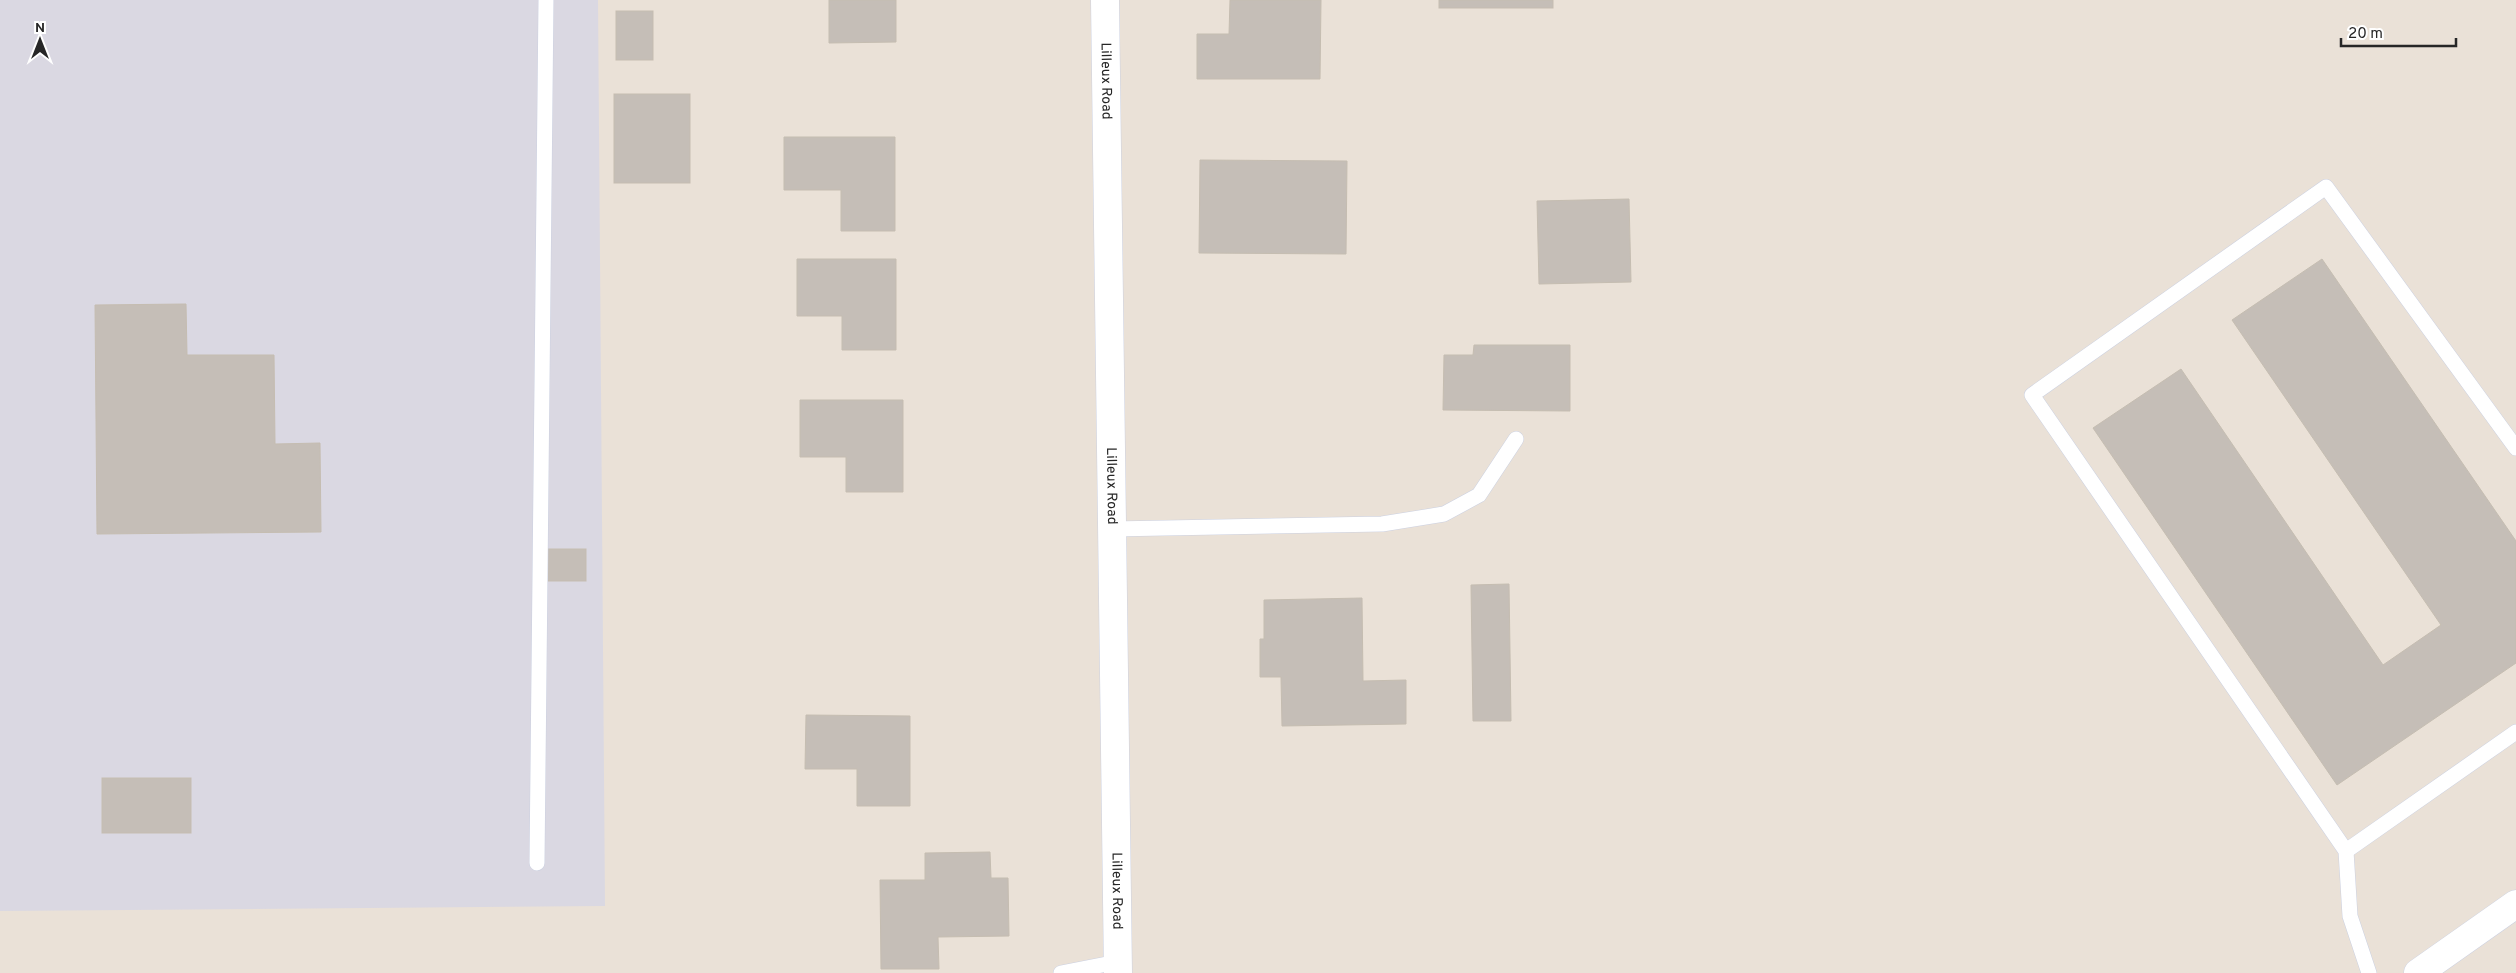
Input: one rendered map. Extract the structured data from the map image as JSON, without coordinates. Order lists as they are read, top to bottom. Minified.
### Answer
{"streets":{"street":["Lilleux Road"]},"scale_bar":"20 m","north":"top"}
